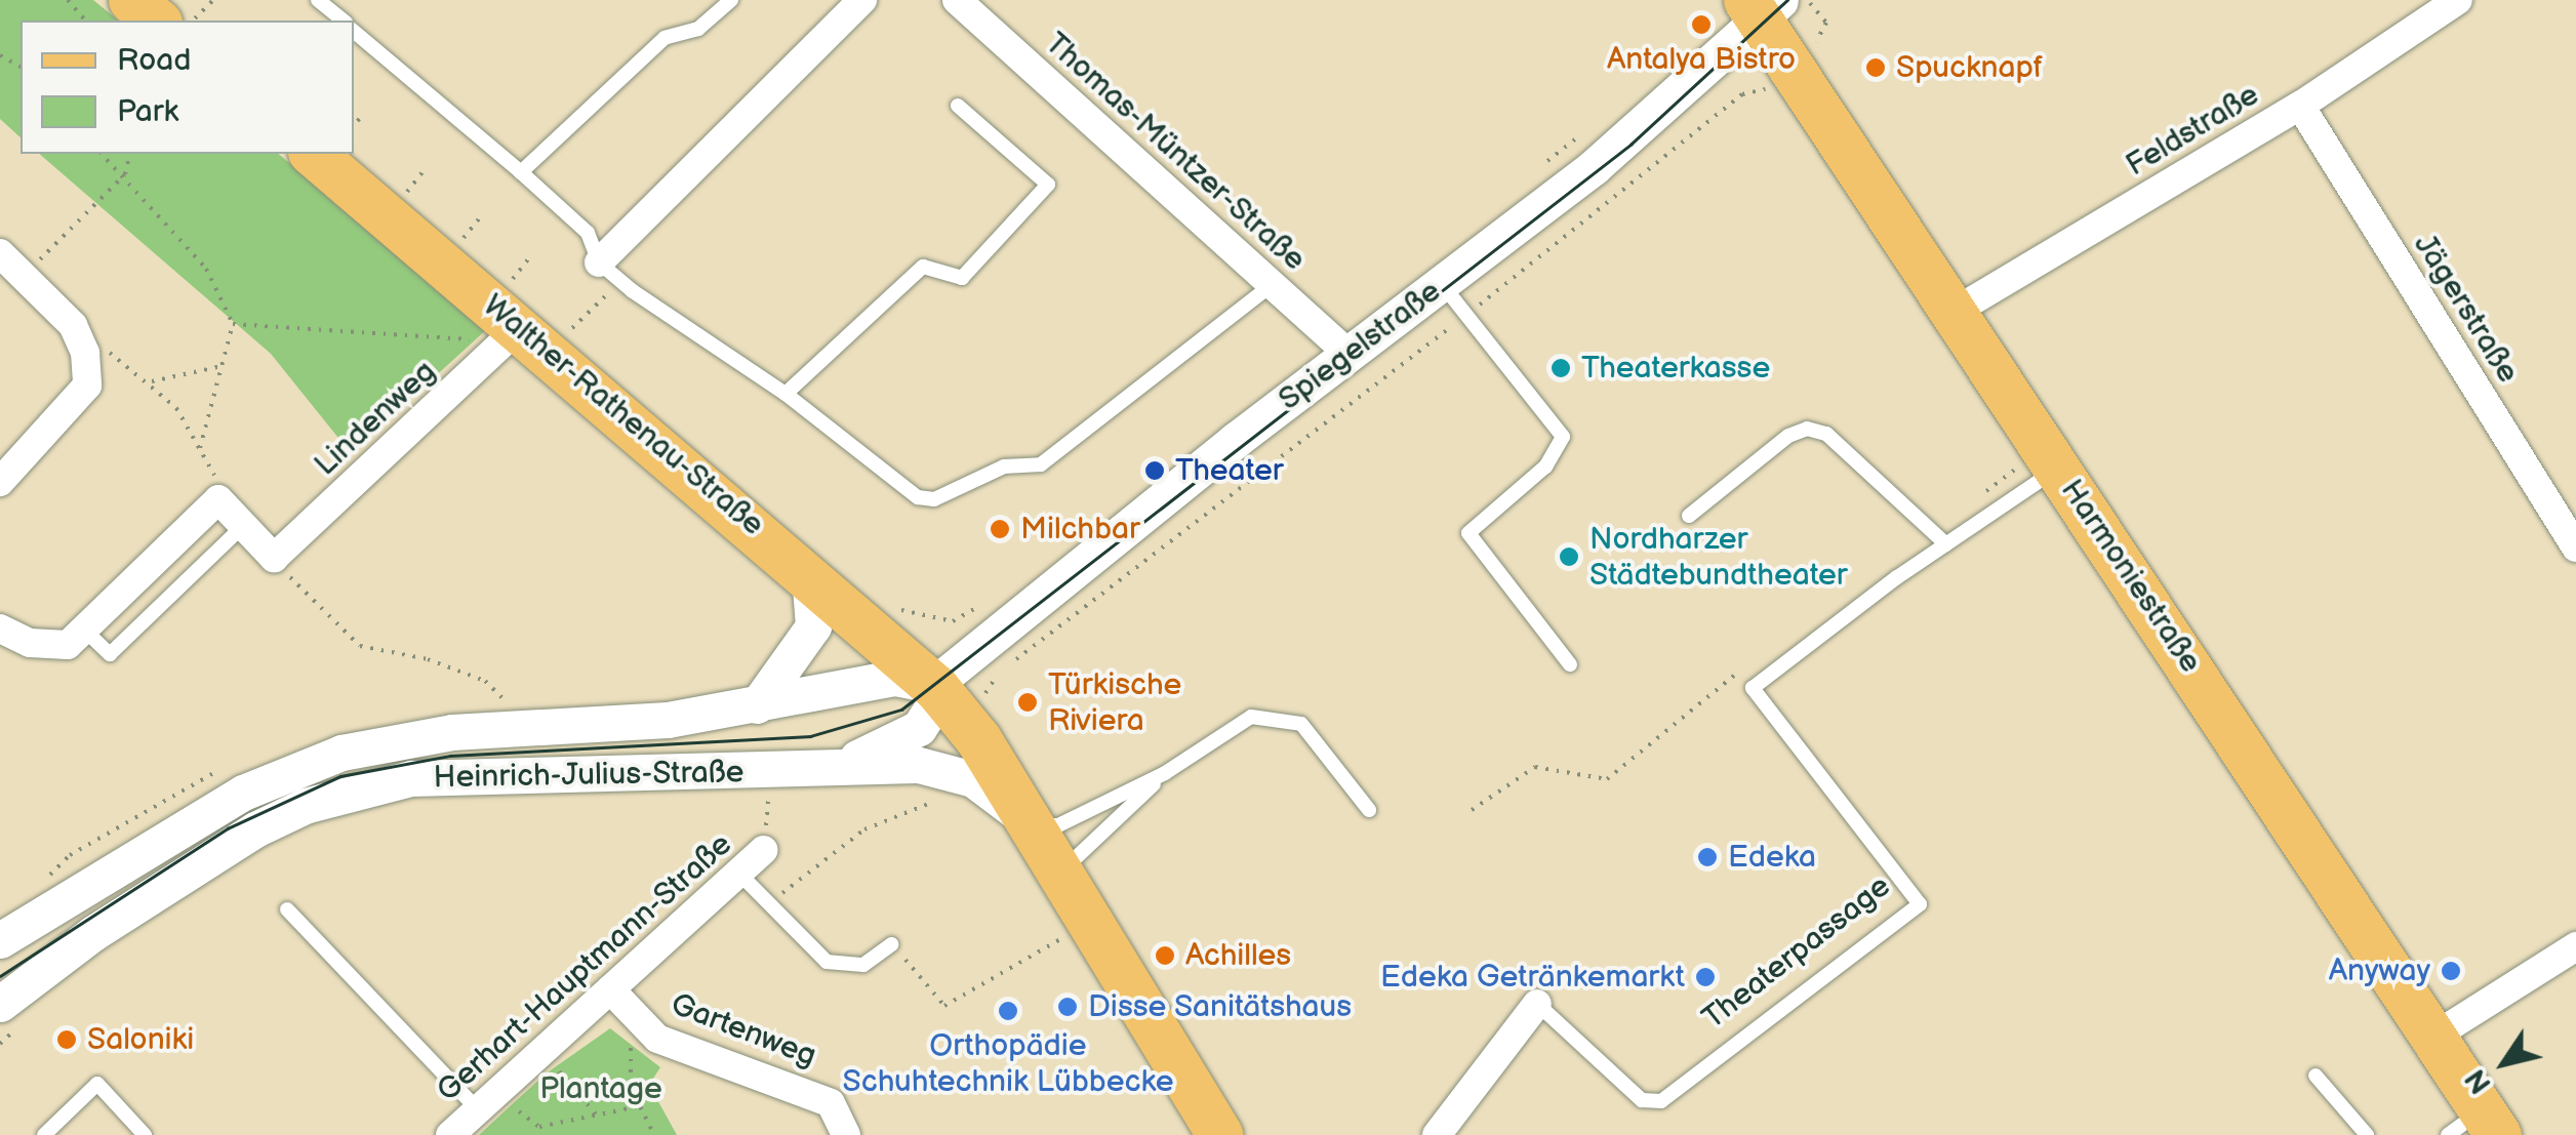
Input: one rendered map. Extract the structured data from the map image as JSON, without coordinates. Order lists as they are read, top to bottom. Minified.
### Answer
{"streets":{"main road":["Walther-Rathenau-Straße","Harmoniestraße"],"street":["Feldstraße","Thomas-Müntzer-Straße","Jägerstraße","Spiegelstraße","Lindenweg","Heinrich-Julius-Straße","Theaterpassage","Gerhart-Hauptmann-Straße","Gartenweg"]},"crossings":[["Feldstraße","Jägerstraße"],["Feldstraße","Harmoniestraße"],["Thomas-Müntzer-Straße","Spiegelstraße"],["Spiegelstraße","Walther-Rathenau-Straße"],["Spiegelstraße","Harmoniestraße"],["Spiegelstraße","Heinrich-Julius-Straße"],["Walther-Rathenau-Straße","Lindenweg"],["Walther-Rathenau-Straße","Heinrich-Julius-Straße"],["Harmoniestraße","Theaterpassage"],["Gerhart-Hauptmann-Straße","Gartenweg"]],"parks":["Plantage"],"places":["Antalya Bistro","Spucknapf","Theaterkasse","Theater","Milchbar","Nordharzer Städtebundtheater","Türkische Riviera","Edeka","Achilles","Anyway","Edeka Getränkemarkt","Disse Sanitätshaus","Orthopädie Schuhtechnik Lübbecke","Saloniki"],"legend":["Road","Park"],"north":"bottom left"}
